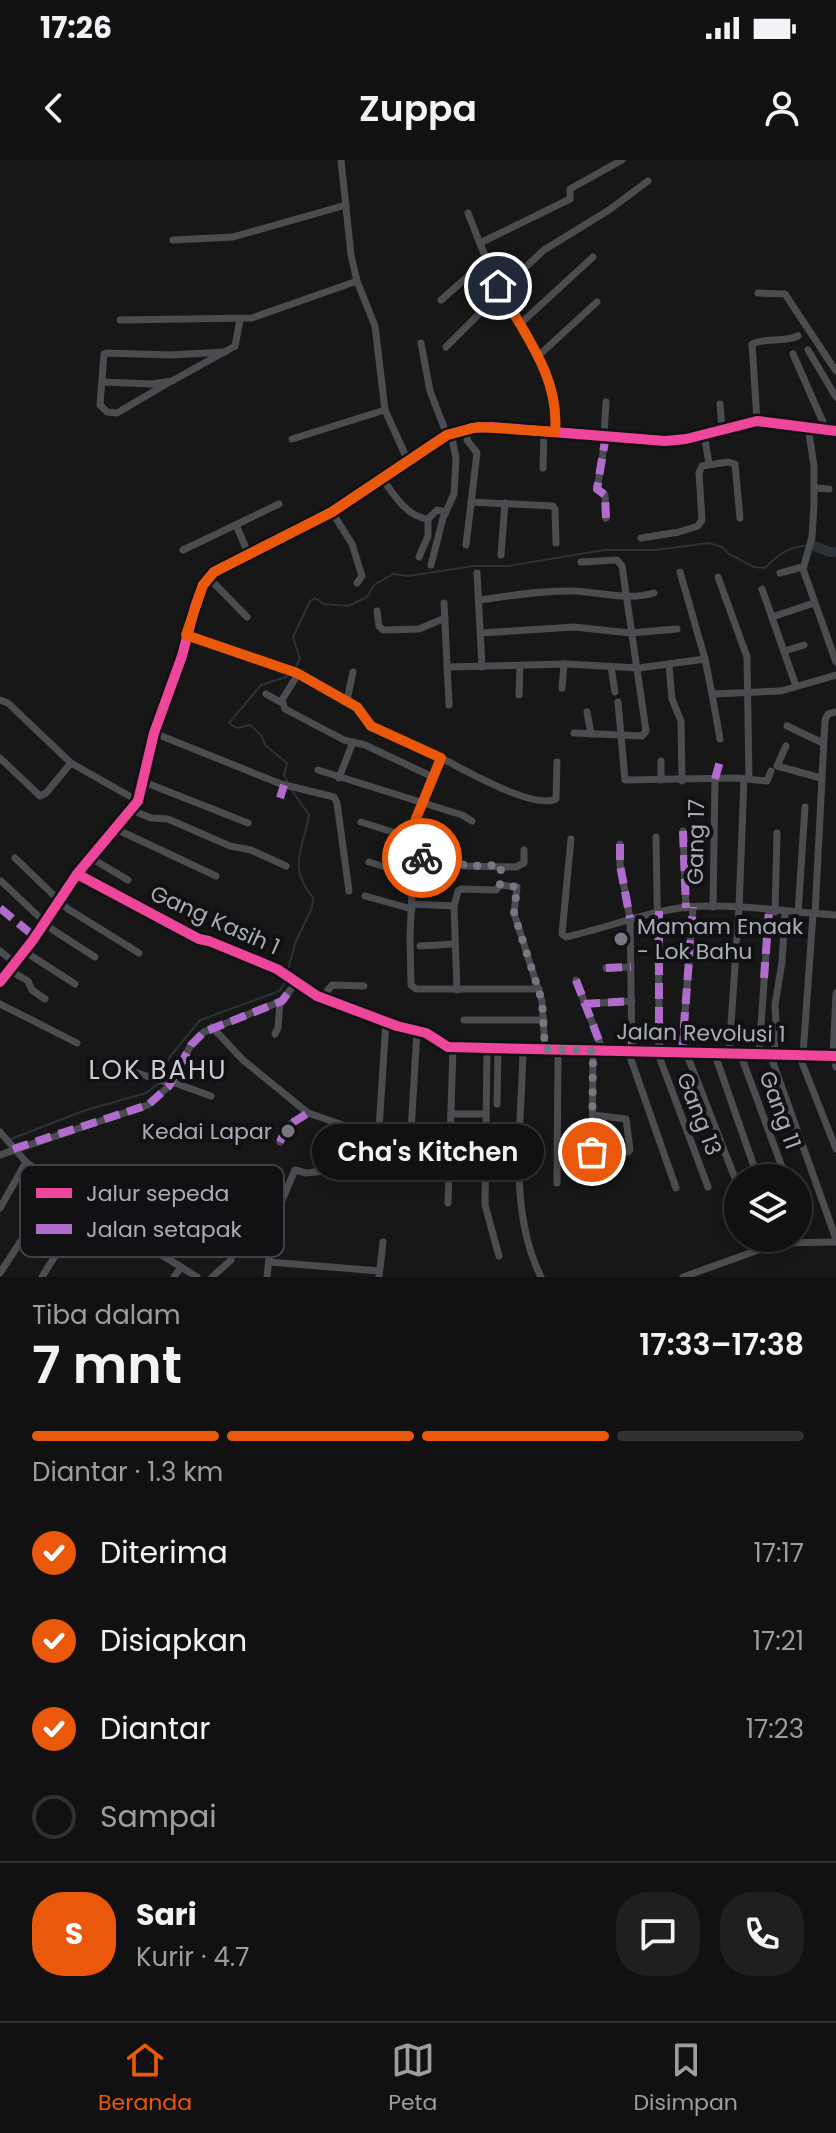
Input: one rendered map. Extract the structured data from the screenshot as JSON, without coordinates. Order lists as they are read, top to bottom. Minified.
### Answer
{"streets":{"street":["Gang 17","Gang Kasih 1","Jalan Revolusi 1","Gang 11","Gang 13"]},"crossings":[["Gang Kasih 1","Jalan Revolusi 1"],["Jalan Revolusi 1","Gang 11"],["Jalan Revolusi 1","Gang 13"]],"districts":["LOK BAHU"],"places":["Mamam Enaak - Lok Bahu","Kedai Lapar","Cha's Kitchen"],"legend":["Jalur sepeda","Jalan setapak"],"page":{"status":"17:26","header":"Zuppa","bubble":"Cha's Kitchen","heading":["7 mnt","Tiba dalam","17:33–17:38"],"panel":["Sari","Kurir · 4.7"],"bar":"Diantar · 1.3 km","list":[["Diterima","17:17"],["Disiapkan","17:21"],["Diantar","17:23"],"Sampai"],"round":"S","tabs":["Beranda","Peta","Disimpan"]}}
